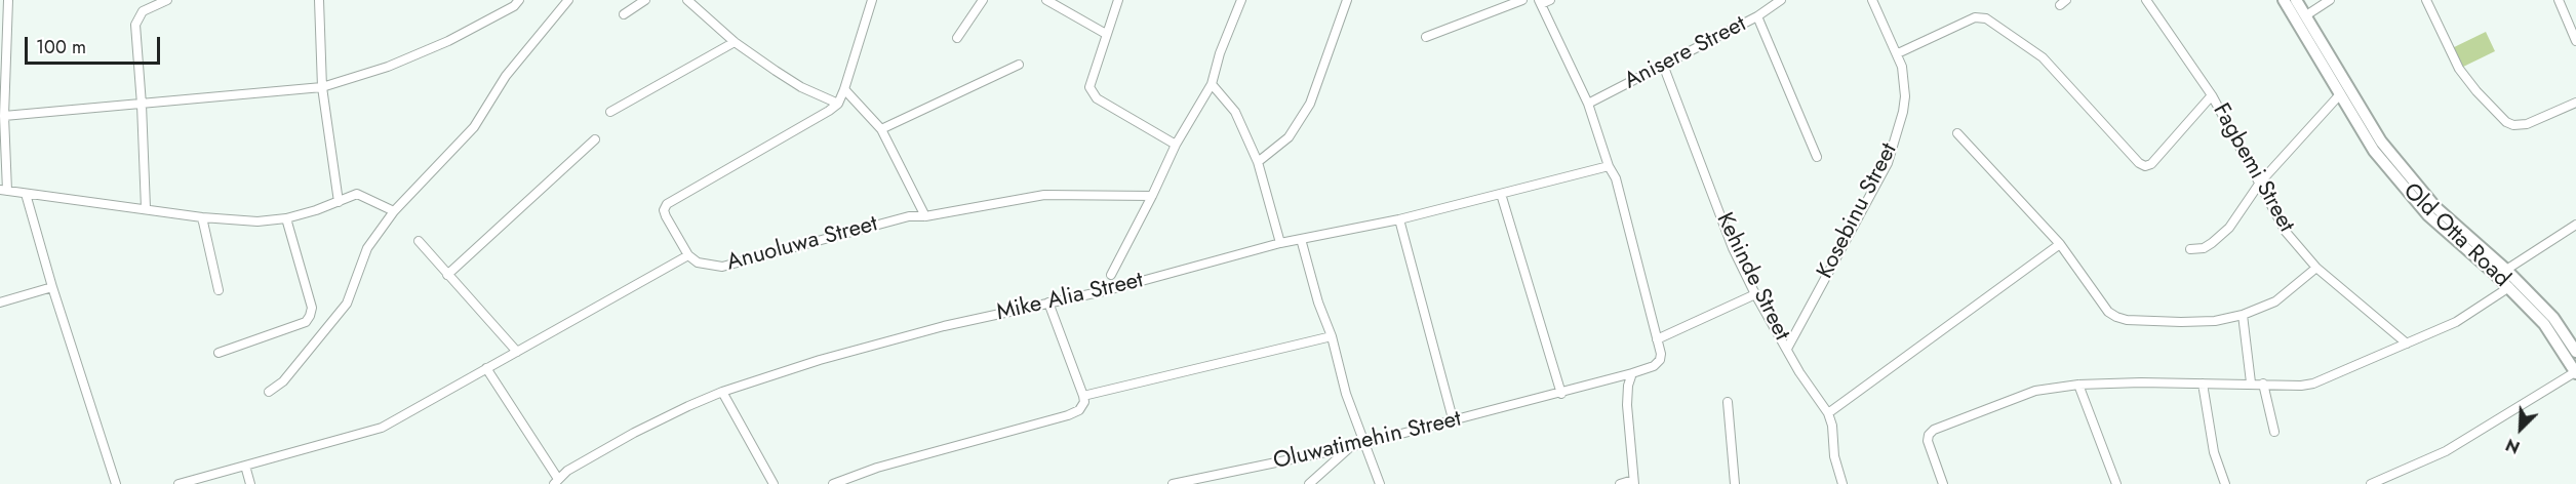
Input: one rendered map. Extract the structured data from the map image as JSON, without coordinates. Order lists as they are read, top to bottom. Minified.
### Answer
{"streets":{"street":["Anisere Street","Fagbemi Street","Kosebinu Street","Old Otta Road","Anuoluwa Street","Kehinde Street","Mike Alia Street","Oluwatimehin Street"]},"crossings":[["Anisere Street","Kehinde Street"],["Kosebinu Street","Kehinde Street"]],"scale_bar":"100 m","north":"bottom left"}
